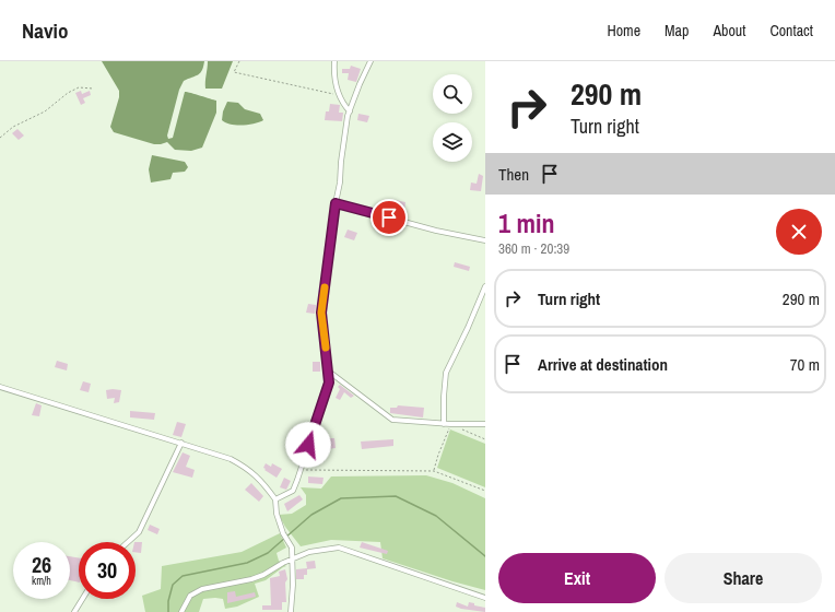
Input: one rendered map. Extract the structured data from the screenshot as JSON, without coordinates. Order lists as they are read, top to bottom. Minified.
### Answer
{"page":{"header":"Navio","nav":["Home","Map","About","Contact"],"turn":["290 m","Turn right"],"then":"Then","heading":["1 min","360 m · 20:39"],"list":[{"name":"Turn right","value":"290 m"},{"name":"Arrive at destination","value":"70 m"}],"speed":"26 km/h","limit":"30","buttons":["Exit","Share"]}}
